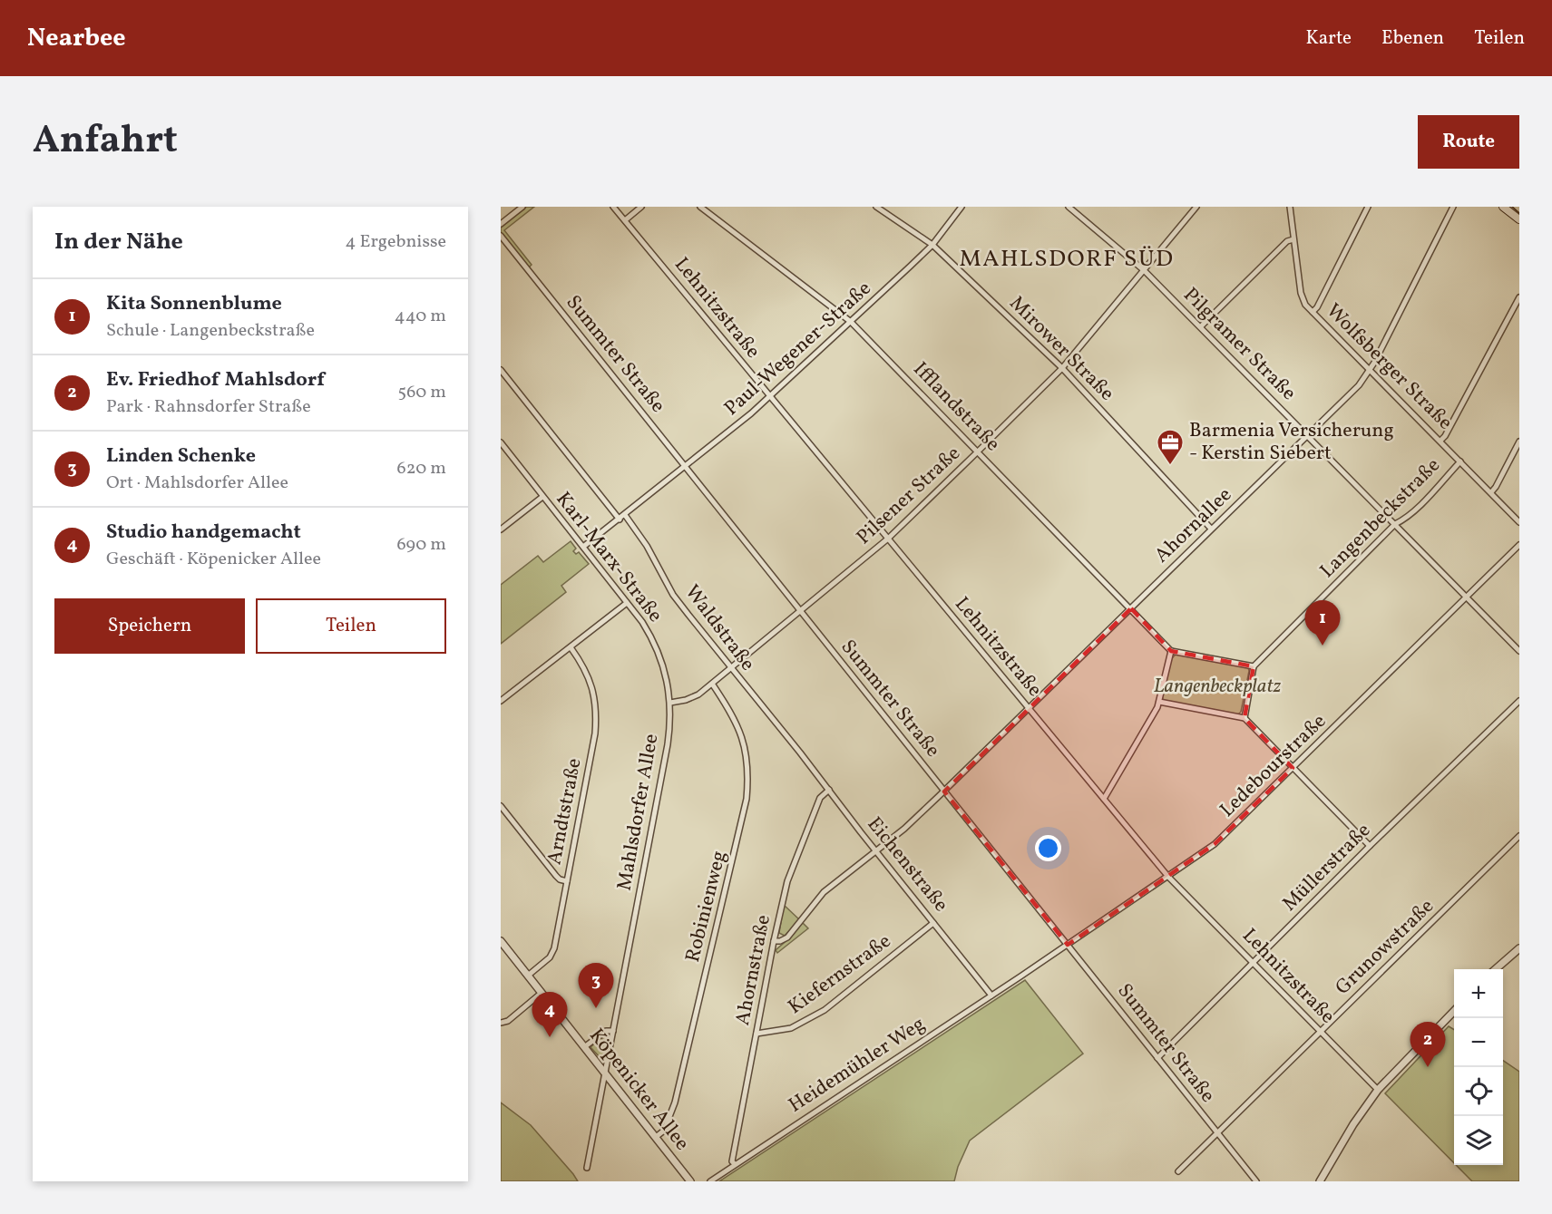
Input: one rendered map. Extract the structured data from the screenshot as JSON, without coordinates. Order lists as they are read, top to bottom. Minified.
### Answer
{"streets":{"street":["Lehnitzstraße","Pilgramer Straße","Paul-Wegener-Straße","Mirower Straße","Summter Straße","Wolfsberger Straße","Ifflandstraße","Pilsener Straße","Langenbeckstraße","Ahornallee","Karl-Marx-Straße","Waldstraße","Ledebourstraße","Arndtstraße","Mahlsdorfer Allee","Eichenstraße","Müllerstraße","Robinienweg","Grunowstraße","Ahornstraße","Kiefernstraße","Heidemühler Weg","Köpenicker Allee"]},"crossings":[["Lehnitzstraße","Paul-Wegener-Straße"],["Lehnitzstraße","Pilsener Straße"],["Lehnitzstraße","Ahornallee"],["Lehnitzstraße","Ledebourstraße"],["Lehnitzstraße","Müllerstraße"],["Lehnitzstraße","Grunowstraße"],["Pilgramer Straße","Pilsener Straße"],["Pilgramer Straße","Langenbeckstraße"],["Pilgramer Straße","Ahornallee"],["Pilgramer Straße","Ledebourstraße"],["Paul-Wegener-Straße","Mirower Straße"],["Paul-Wegener-Straße","Summter Straße"],["Paul-Wegener-Straße","Ifflandstraße"],["Paul-Wegener-Straße","Karl-Marx-Straße"],["Paul-Wegener-Straße","Waldstraße"],["Mirower Straße","Pilsener Straße"],["Mirower Straße","Ahornallee"],["Summter Straße","Pilsener Straße"],["Summter Straße","Ahornallee"],["Summter Straße","Ledebourstraße"],["Summter Straße","Müllerstraße"],["Summter Straße","Grunowstraße"],["Wolfsberger Straße","Langenbeckstraße"],["Wolfsberger Straße","Ahornallee"],["Ifflandstraße","Pilsener Straße"],["Ifflandstraße","Ahornallee"],["Pilsener Straße","Waldstraße"],["Ahornallee","Eichenstraße"],["Ahornallee","Ahornstraße"],["Karl-Marx-Straße","Mahlsdorfer Allee"],["Waldstraße","Eichenstraße"],["Ledebourstraße","Heidemühler Weg"],["Arndtstraße","Köpenicker Allee"],["Mahlsdorfer Allee","Köpenicker Allee"],["Eichenstraße","Ahornstraße"],["Eichenstraße","Kiefernstraße"],["Eichenstraße","Heidemühler Weg"],["Robinienweg","Köpenicker Allee"],["Ahornstraße","Kiefernstraße"],["Ahornstraße","Heidemühler Weg"]],"districts":["MAHLSDORF SÜD"],"parks":["Langenbeckplatz"],"places":{"office":["Barmenia Versicherung - Kerstin Siebert"]},"page":{"header":"Nearbee","nav":["Karte","Ebenen","Teilen"],"title":"Anfahrt","buttons":["Route",["Speichern","Teilen"]],"heading":["In der Nähe","4 Ergebnisse"],"list":[{"mark":"1","name":"Kita Sonnenblume","note":"Schule · Langenbeckstraße","value":"440 m"},{"mark":"2","name":"Ev. Friedhof Mahlsdorf","note":"Park · Rahnsdorfer Straße","value":"560 m"},{"mark":"3","name":"Linden Schenke","note":"Ort · Mahlsdorfer Allee","value":"620 m"},{"mark":"4","name":"Studio handgemacht","note":"Geschäft · Köpenicker Allee","value":"690 m"}],"pins":["1","3","4","2"],"map_buttons":["+","−"]}}
